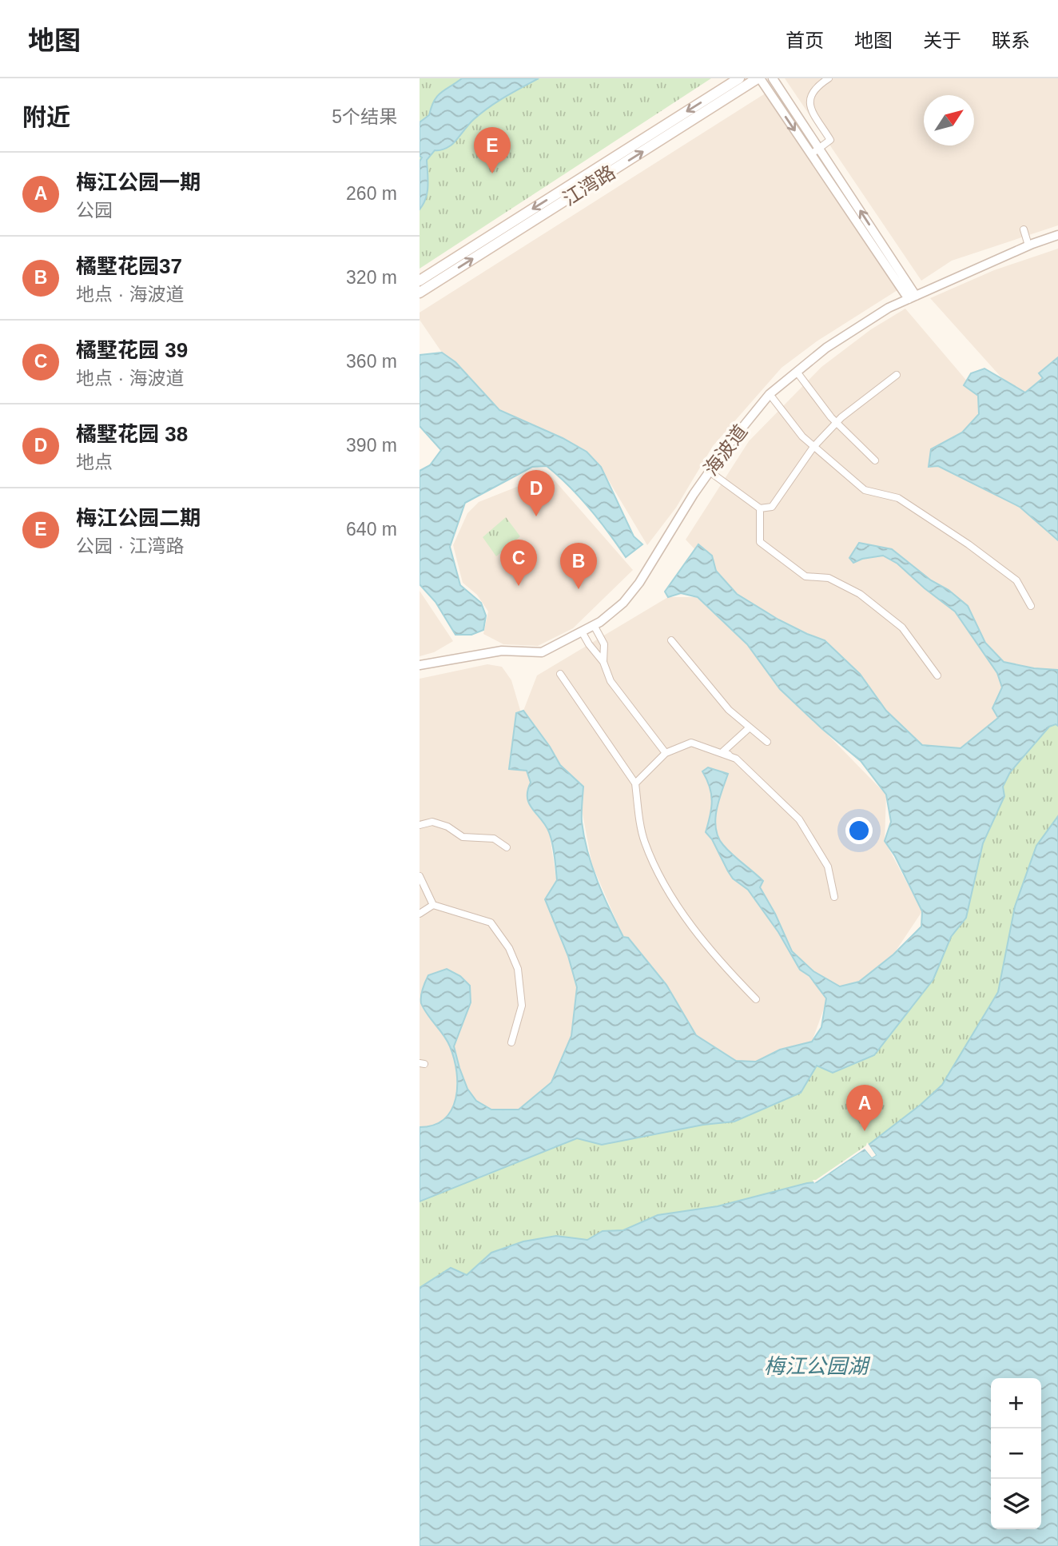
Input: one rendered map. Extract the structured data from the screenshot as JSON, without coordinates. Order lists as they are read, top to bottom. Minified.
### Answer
{"streets":{"main road":["江湾路"],"street":["海波道"]},"water":["梅江公园湖"],"north":"top right","page":{"header":"地图","nav":["首页","地图","关于","联系"],"heading":["附近","5个结果"],"pins":["E","D","C","B","A"],"list":[{"mark":"A","name":"梅江公园一期","note":"公园","value":"260 m"},{"mark":"B","name":"橘墅花园37","note":"地点 · 海波道","value":"320 m"},{"mark":"C","name":"橘墅花园 39","note":"地点 · 海波道","value":"360 m"},{"mark":"D","name":"橘墅花园 38","note":"地点","value":"390 m"},{"mark":"E","name":"梅江公园二期","note":"公园 · 江湾路","value":"640 m"}],"map_buttons":["+","−"]}}
